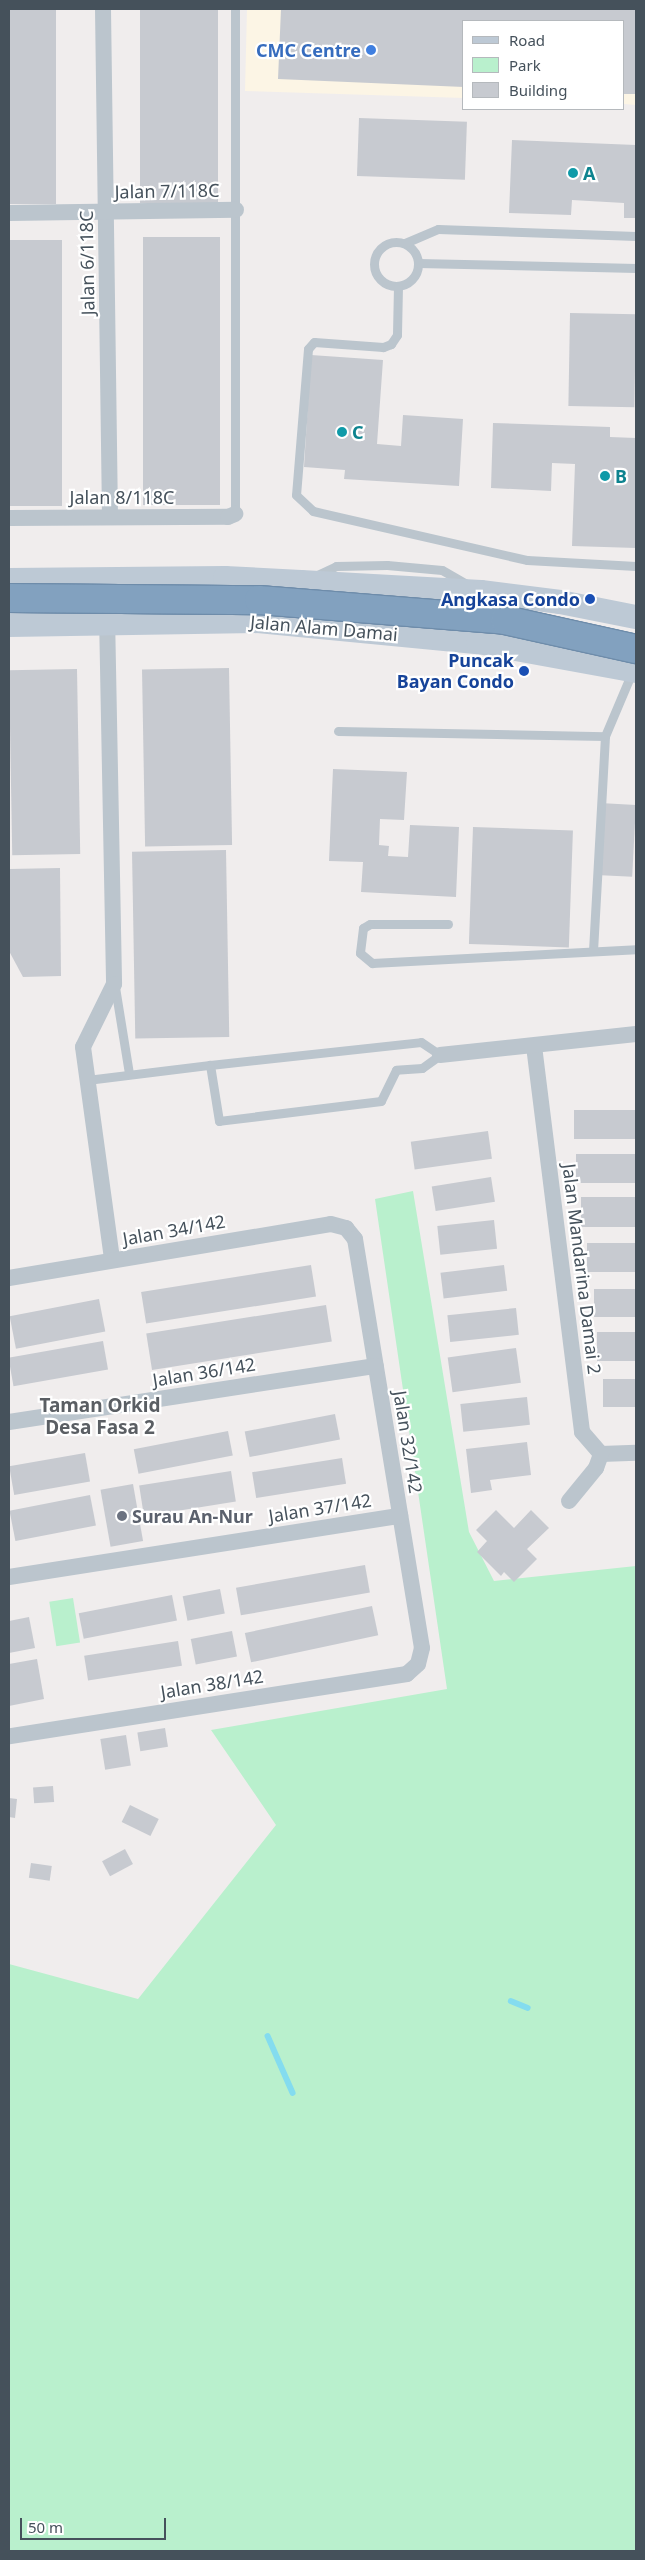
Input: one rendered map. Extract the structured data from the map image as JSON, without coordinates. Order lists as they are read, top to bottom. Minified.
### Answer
{"streets":{"main road":["Jalan Alam Damai"],"street":["Jalan 7/118C","Jalan 6/118C","Jalan 8/118C","Jalan 34/142","Jalan Mandarina Damai 2","Jalan 36/142","Jalan 32/142","Jalan 37/142","Jalan 38/142"]},"crossings":[["Jalan 7/118C","Jalan 6/118C"],["Jalan 6/118C","Jalan 8/118C"],["Jalan 34/142","Jalan 32/142"],["Jalan 36/142","Jalan 32/142"],["Jalan 32/142","Jalan 37/142"],["Jalan 32/142","Jalan 38/142"]],"districts":["Taman Orkid Desa Fasa 2"],"places":["CMC Centre","A","C","B","Angkasa Condo","Puncak Bayan Condo","Surau An-Nur"],"legend":["Road","Park","Building"],"scale_bar":"50 m"}
